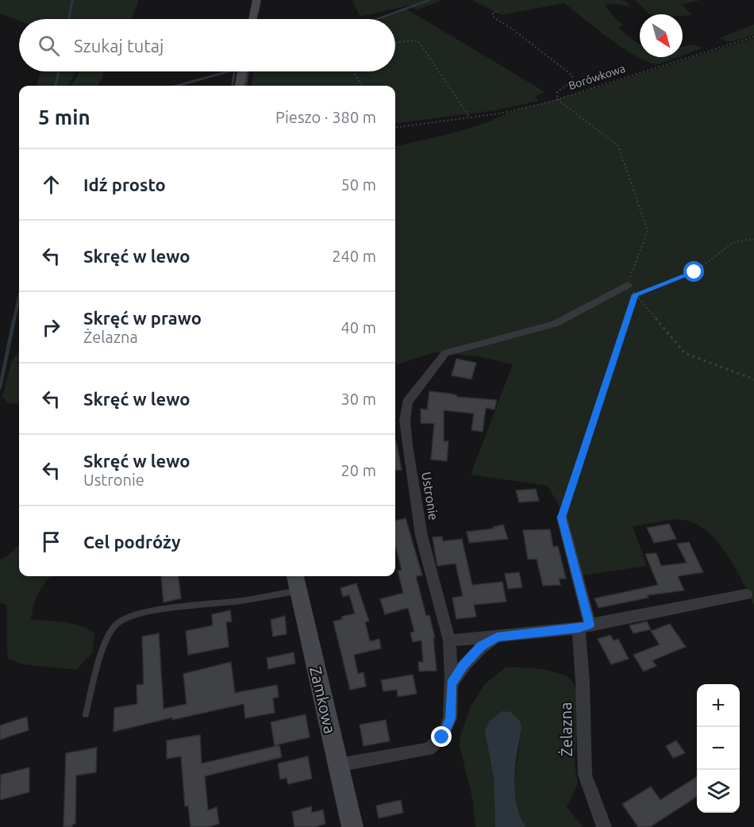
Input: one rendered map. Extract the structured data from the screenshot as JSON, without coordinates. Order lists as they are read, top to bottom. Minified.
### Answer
{"streets":{"street":["Ustronie","Zamkowa","Żelazna"],"path":["Borówkowa"]},"crossings":[["Ustronie","Zamkowa"]],"north":"bottom right","page":{"search":"Szukaj tutaj","heading":["5 min","Pieszo · 380 m"],"list":[["Idź prosto","50 m"],["Skręć w lewo","240 m"],["Skręć w prawo","Żelazna","40 m"],["Skręć w lewo","30 m"],["Skręć w lewo","Ustronie","20 m"],"Cel podróży"],"map_buttons":["+","−"]}}
